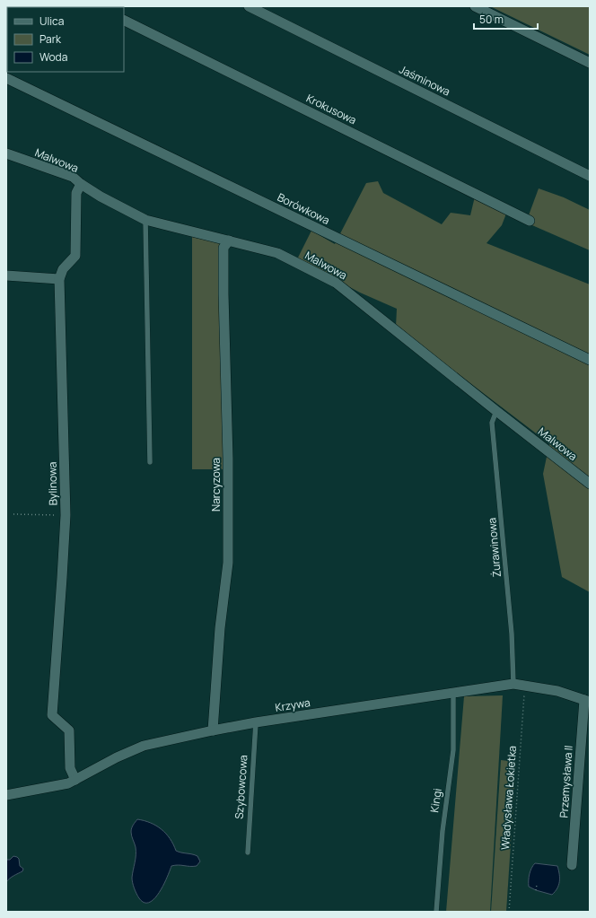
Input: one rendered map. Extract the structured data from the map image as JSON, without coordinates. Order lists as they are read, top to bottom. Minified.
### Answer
{"streets":{"street":["Jaśminowa","Krokusowa","Malwowa","Borówkowa","Bylinowa","Narcyzowa","Krzywa","Przemysława II"],"lane":["Żurawinowa","Szybowcowa","Kingi"],"path":["Władysława Łokietka"]},"crossings":[["Malwowa","Narcyzowa"],["Malwowa","Żurawinowa"],["Bylinowa","Krzywa"],["Narcyzowa","Krzywa"],["Żurawinowa","Krzywa"],["Krzywa","Przemysława II"],["Krzywa","Szybowcowa"],["Krzywa","Władysława Łokietka"],["Krzywa","Kingi"]],"legend":["Ulica","Park","Woda"],"scale_bar":"50 m"}
